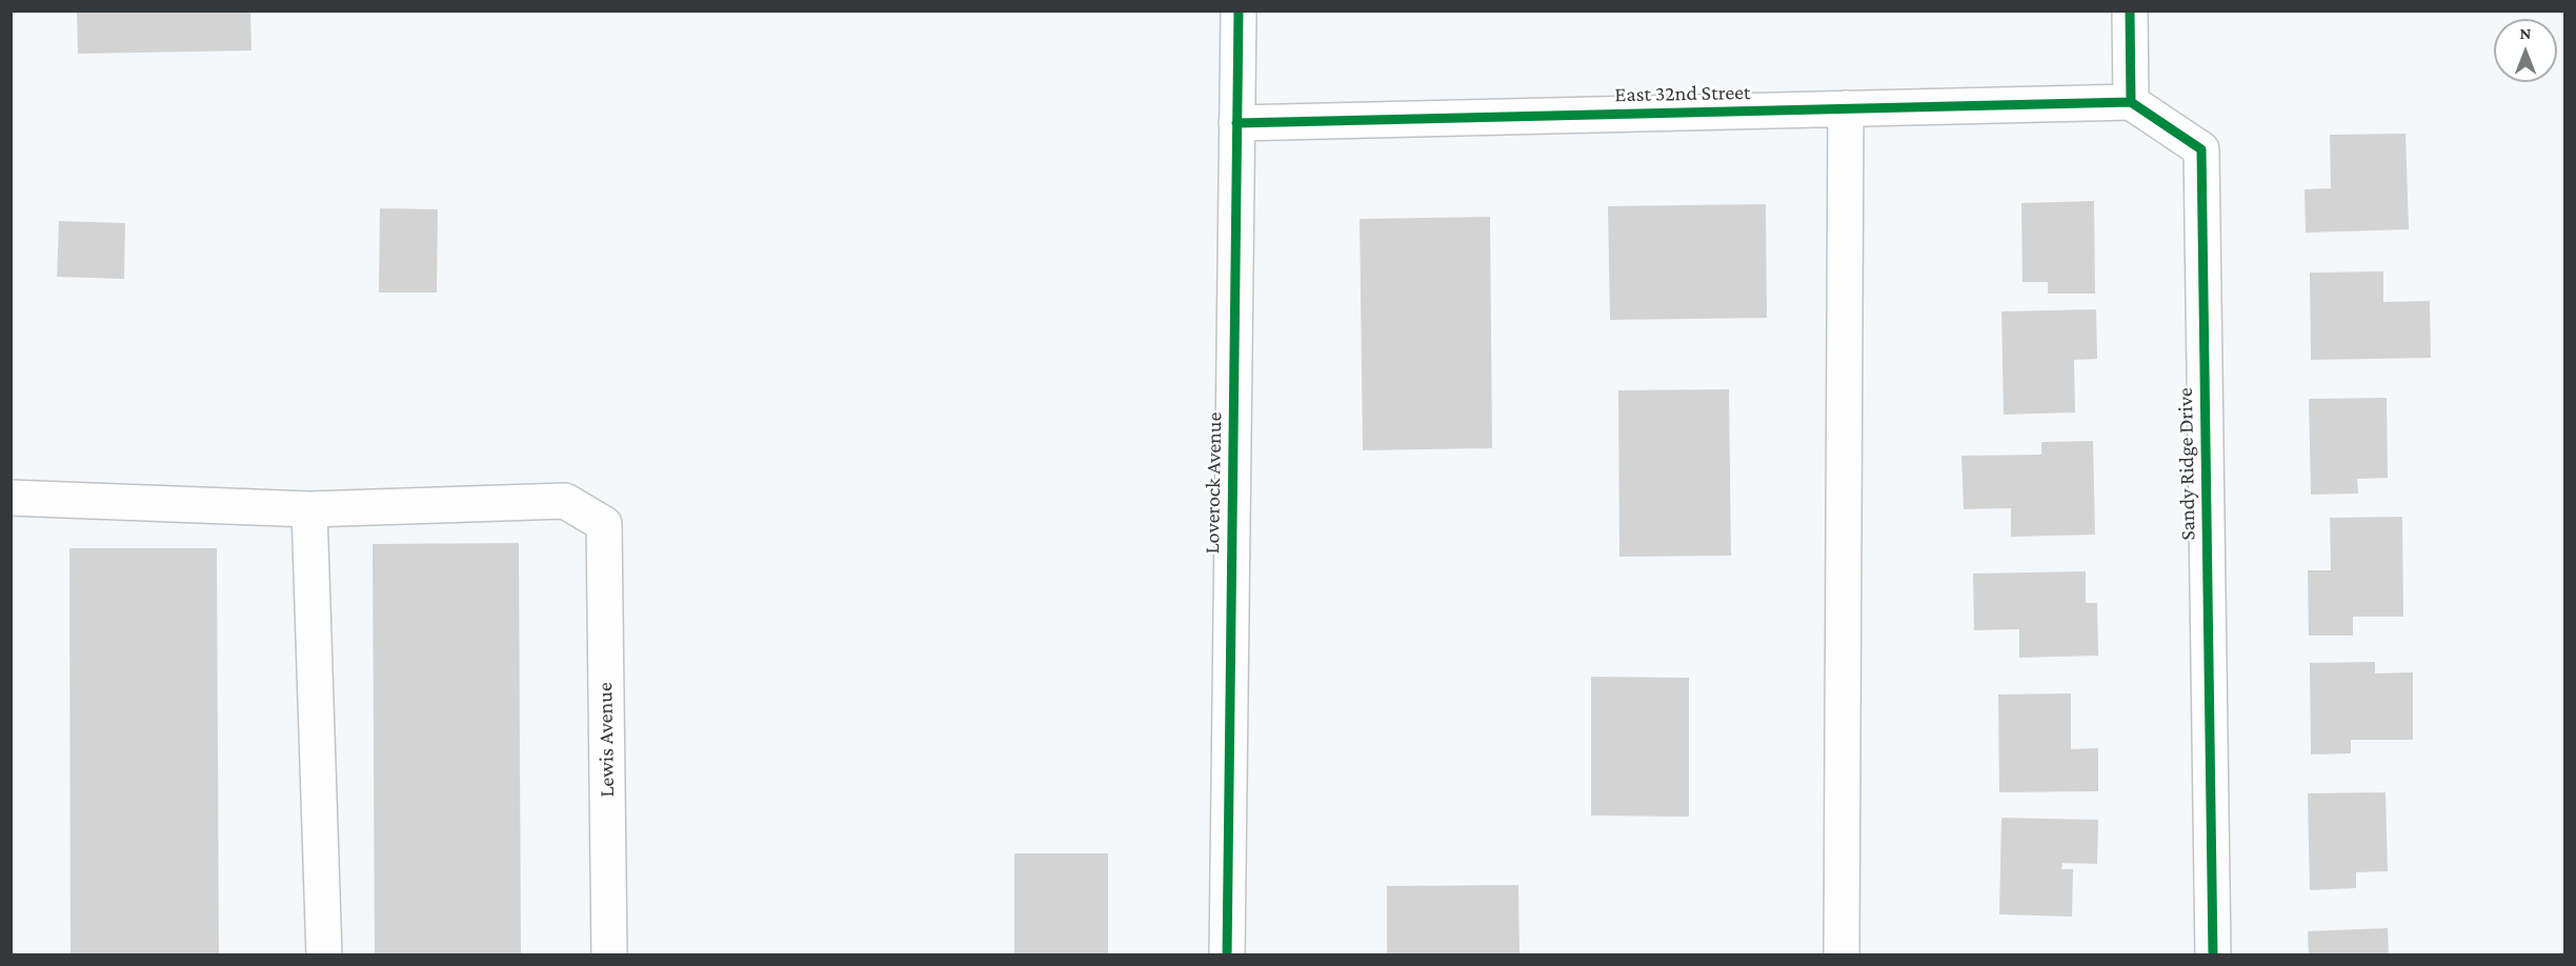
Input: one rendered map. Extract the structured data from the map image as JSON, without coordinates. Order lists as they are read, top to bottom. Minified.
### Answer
{"streets":{"street":["East 32nd Street","Sandy Ridge Drive","Loverock Avenue","Lewis Avenue"]},"crossings":[["East 32nd Street","Sandy Ridge Drive"],["East 32nd Street","Loverock Avenue"]],"north":"top"}
